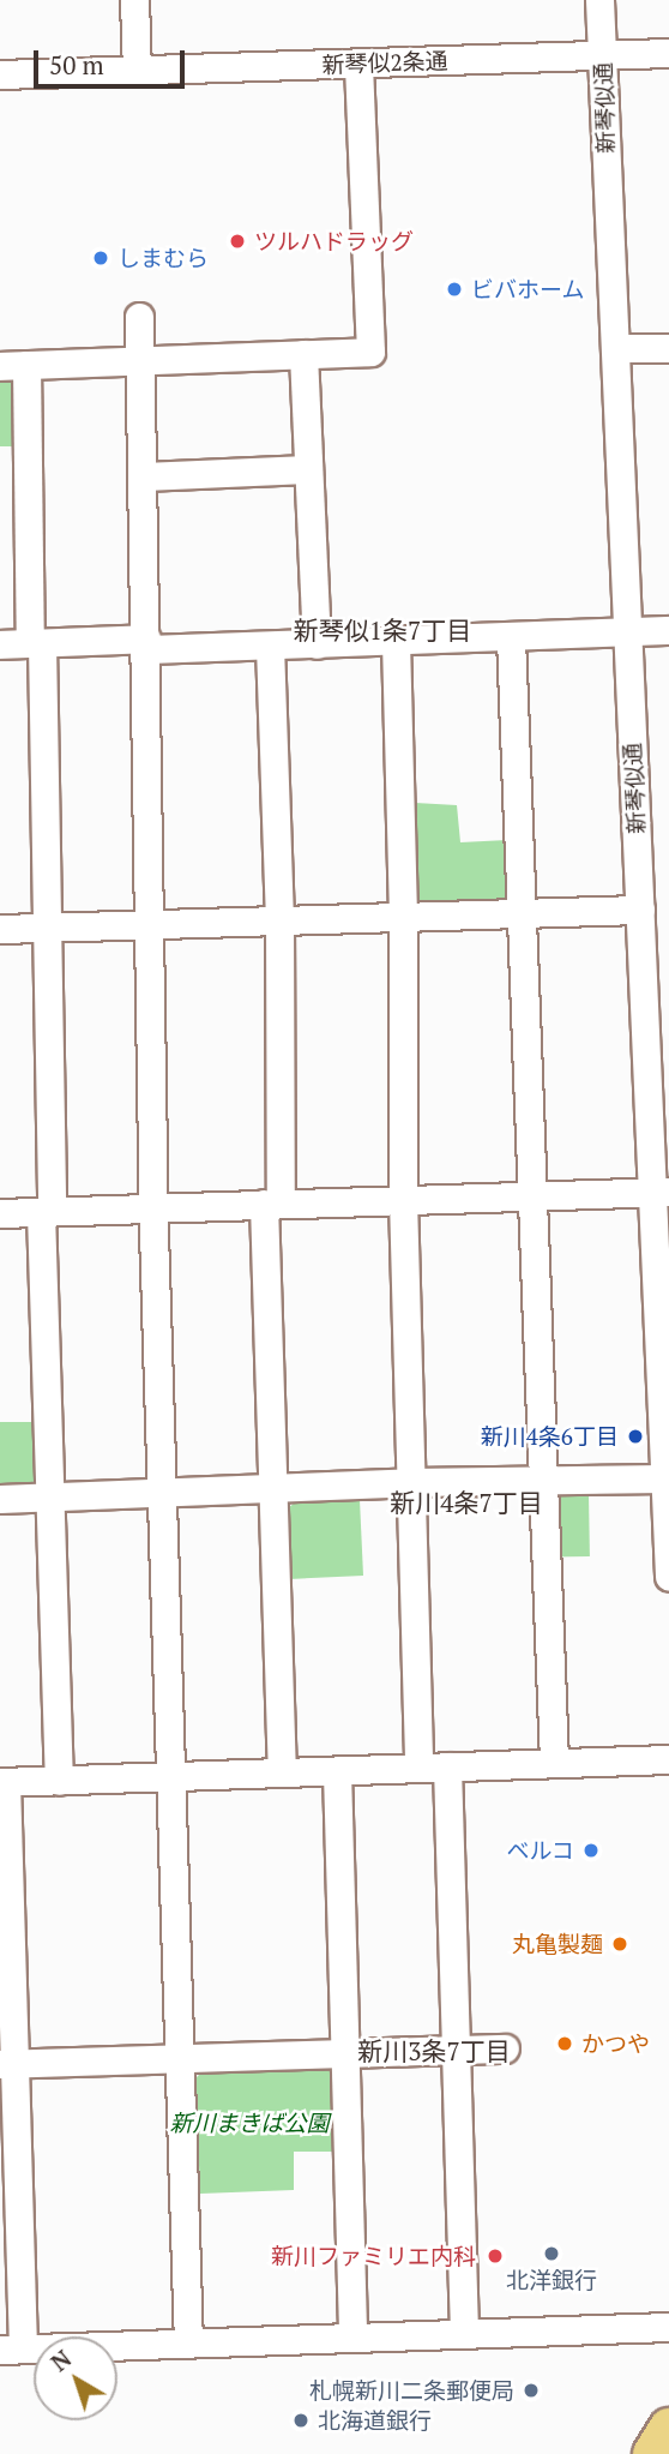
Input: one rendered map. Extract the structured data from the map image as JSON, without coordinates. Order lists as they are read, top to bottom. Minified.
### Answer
{"streets":{"street":["新琴似2条通","新琴似通"]},"crossings":[["新琴似2条通","新琴似通"]],"districts":["新琴似1条7丁目","新川4条7丁目","新川3条7丁目"],"parks":["新川まきば公園"],"places":["ツルハドラッグ","しまむら","ビバホーム","新川4条6丁目","ベルコ","丸亀製麺","かつや","北洋銀行","新川ファミリエ内科","札幌新川二条郵便局","北海道銀行"],"scale_bar":"50 m","north":"top left"}
